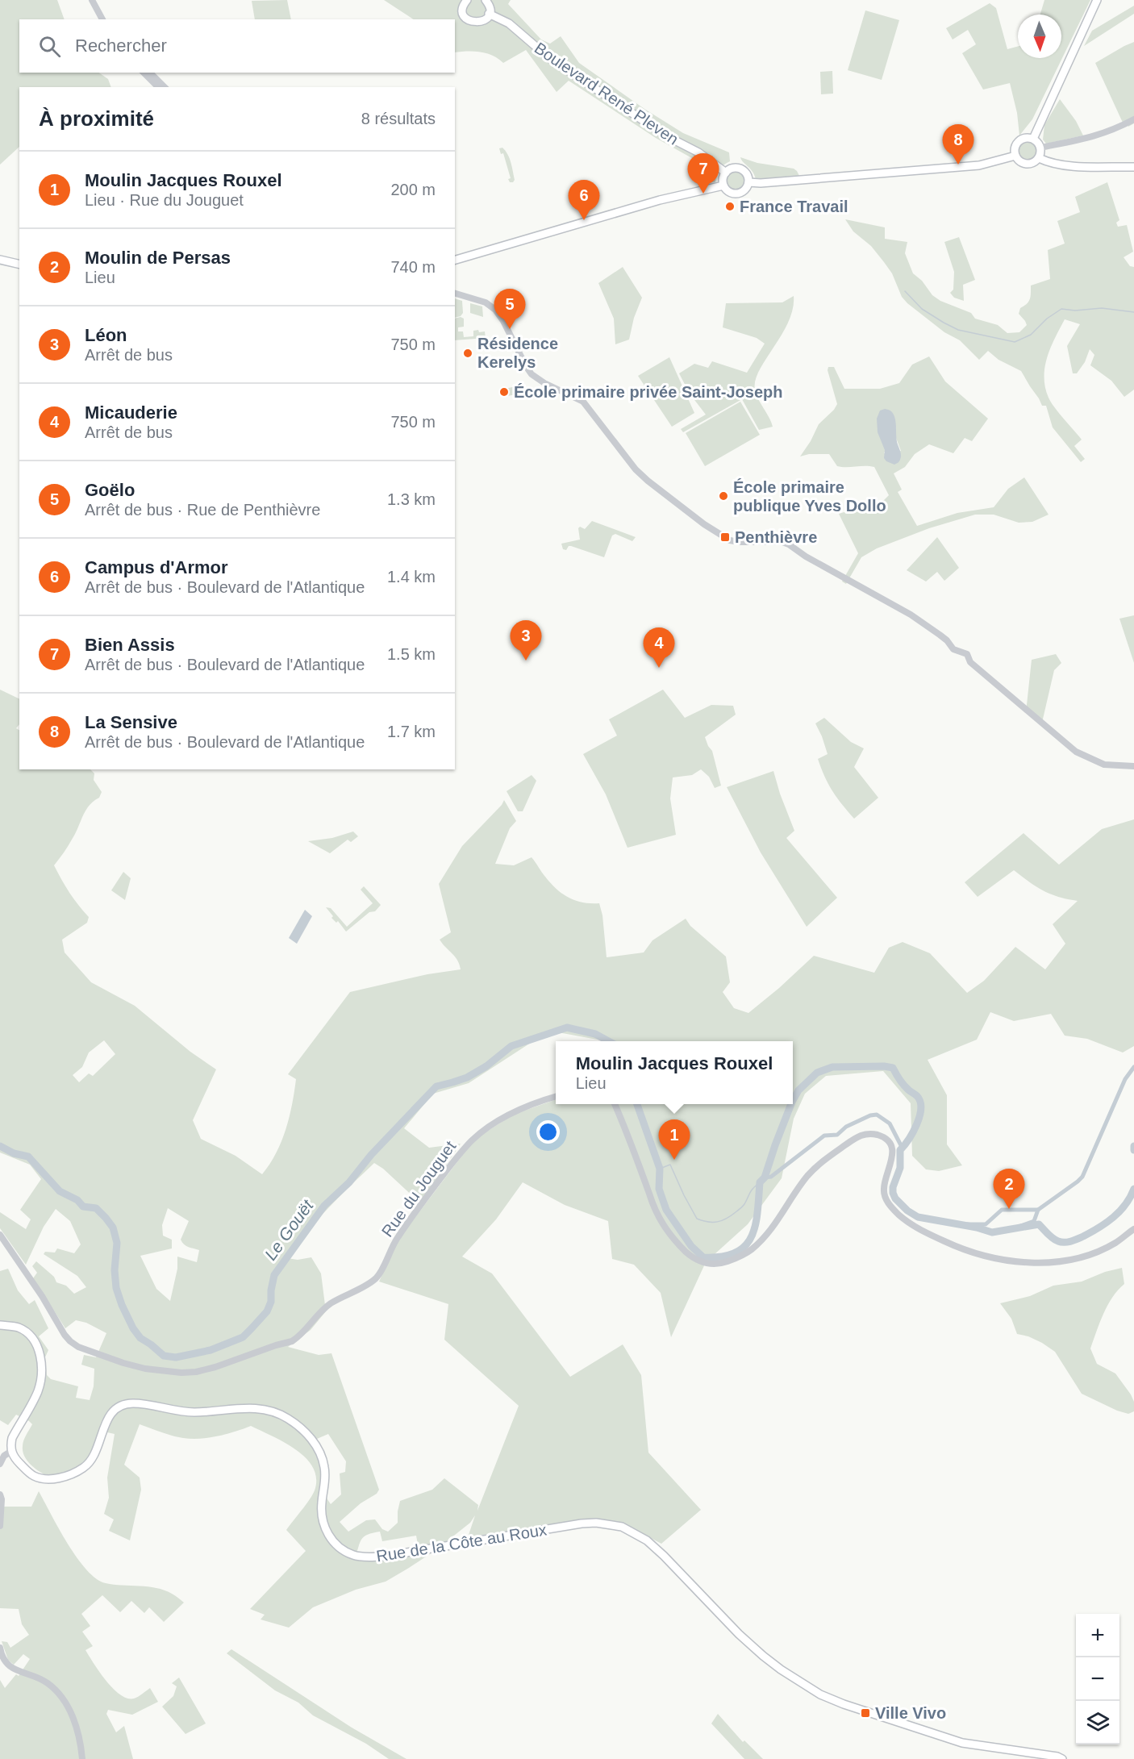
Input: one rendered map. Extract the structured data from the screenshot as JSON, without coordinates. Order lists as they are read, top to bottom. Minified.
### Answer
{"streets":{"main road":["Boulevard René Pleven","Rue de la Côte au Roux"],"street":["Rue du Jouguet"]},"water":["Le Gouët"],"places":{"other":["France Travail","Résidence Kerelys","École primaire privée Saint-Joseph","École primaire publique Yves Dollo"],"transit":["Penthièvre","Ville Vivo"]},"north":"bottom","page":{"search":"Rechercher","heading":["À proximité","8 résultats"],"pins":["8","7","6","5","3","4","1","2"],"list":[{"mark":"1","name":"Moulin Jacques Rouxel","note":"Lieu · Rue du Jouguet","value":"200 m"},{"mark":"2","name":"Moulin de Persas","note":"Lieu","value":"740 m"},{"mark":"3","name":"Léon","note":"Arrêt de bus","value":"750 m"},{"mark":"4","name":"Micauderie","note":"Arrêt de bus","value":"750 m"},{"mark":"5","name":"Goëlo","note":"Arrêt de bus · Rue de Penthièvre","value":"1.3 km"},{"mark":"6","name":"Campus d'Armor","note":"Arrêt de bus · Boulevard de l'Atlantique","value":"1.4 km"},{"mark":"7","name":"Bien Assis","note":"Arrêt de bus · Boulevard de l'Atlantique","value":"1.5 km"},{"mark":"8","name":"La Sensive","note":"Arrêt de bus · Boulevard de l'Atlantique","value":"1.7 km"}],"popup":["Moulin Jacques Rouxel","Lieu"],"map_buttons":["+","−"]}}
